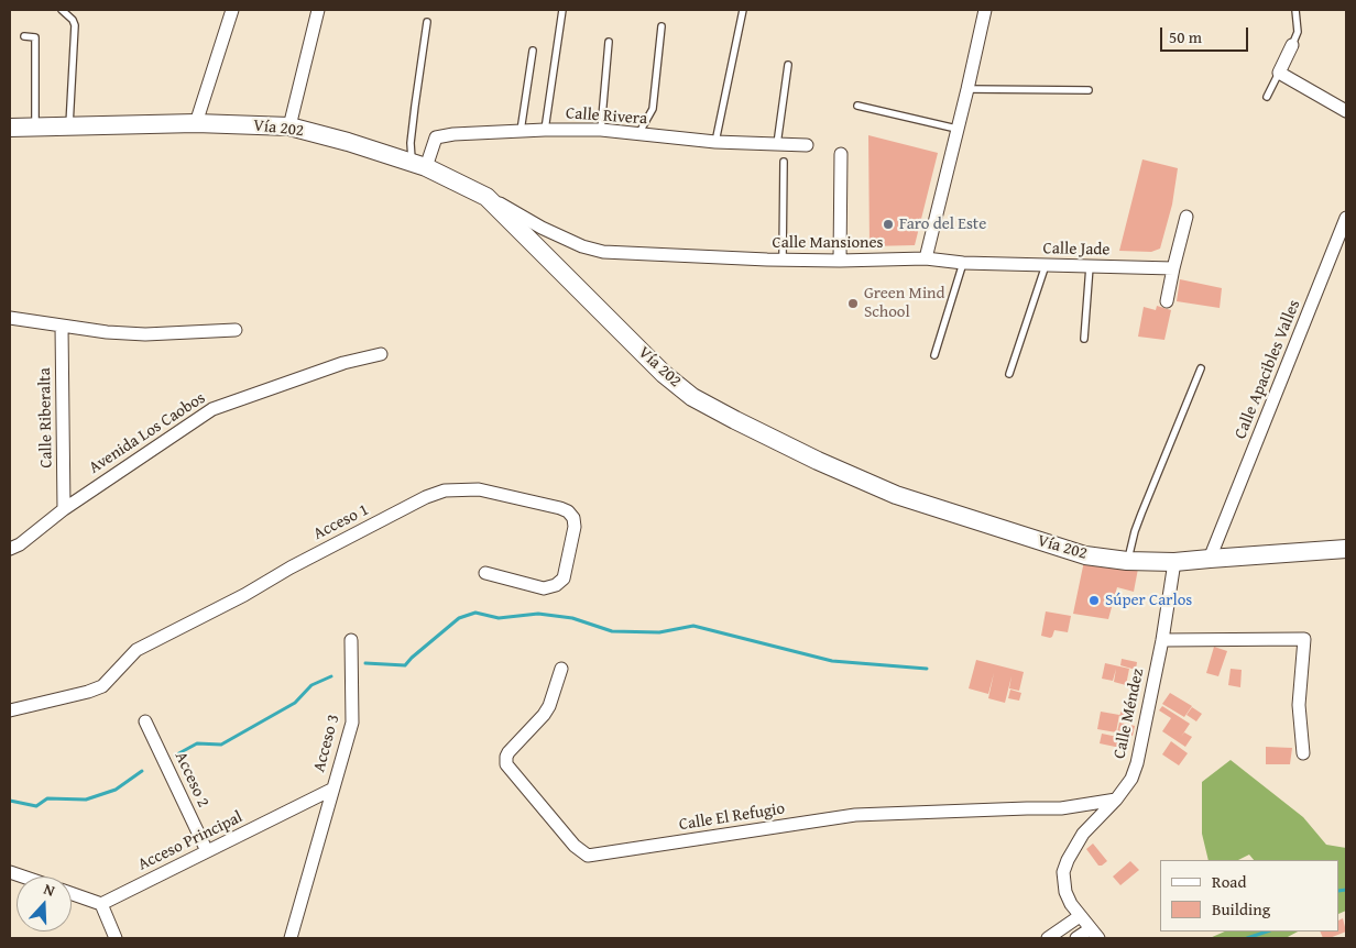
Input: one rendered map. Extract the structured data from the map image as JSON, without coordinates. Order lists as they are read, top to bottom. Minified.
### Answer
{"streets":{"main road":["Vía 202"],"street":["Calle Rivera","Calle Mansiones","Calle Jade","Calle Apacibles Valles","Calle Riberalta","Avenida Los Caobos","Acceso 1","Calle Méndez","Acceso 3","Acceso 2","Calle El Refugio","Acceso Principal"]},"crossings":[["Calle Rivera","Vía 202"],["Vía 202","Calle Mansiones"],["Vía 202","Calle Apacibles Valles"],["Vía 202","Calle Méndez"],["Calle Mansiones","Calle Jade"],["Calle Riberalta","Avenida Los Caobos"],["Calle Méndez","Calle El Refugio"],["Acceso 3","Acceso Principal"],["Acceso 2","Acceso Principal"]],"places":["Faro del Este","Green Mind School","Súper Carlos"],"legend":["Road","Building"],"scale_bar":"50 m","north":"top"}
